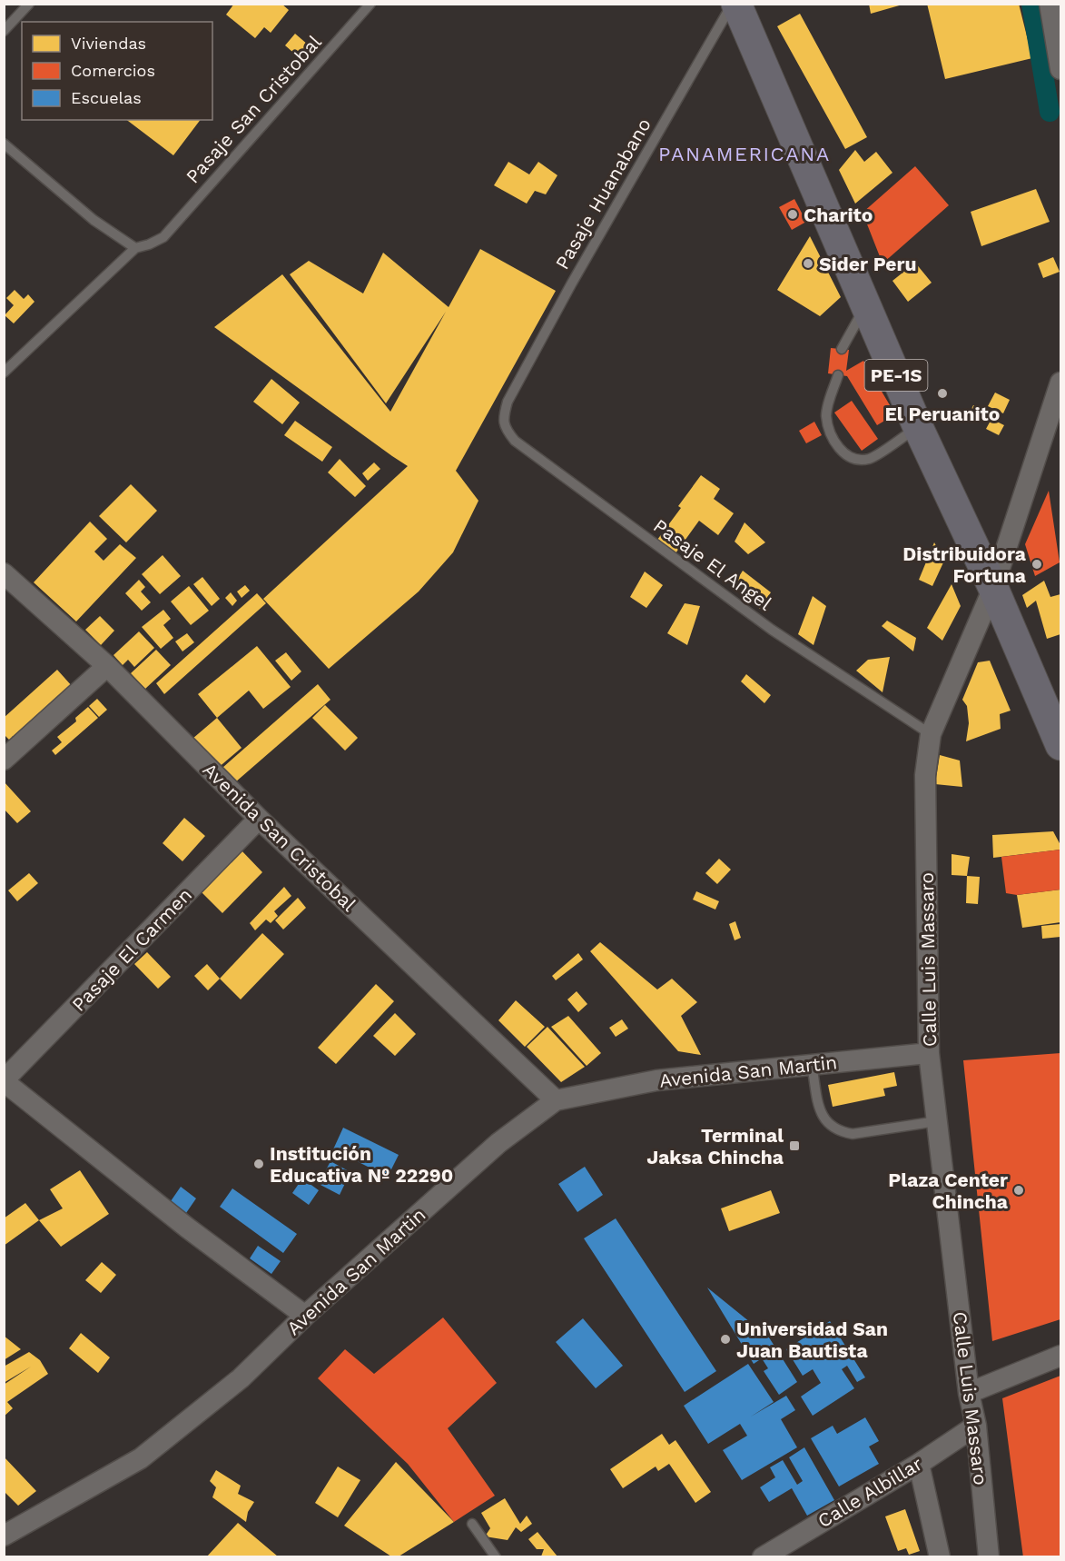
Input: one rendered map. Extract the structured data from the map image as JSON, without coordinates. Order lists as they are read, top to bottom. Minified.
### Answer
{"streets":{"highway":["PE-1S"],"street":["Avenida San Cristobal","Pasaje El Carmen","Calle Luis Massaro","Avenida San Martin","Calle Albillar"],"lane":["Pasaje San Cristobal","Pasaje Huanabano","Pasaje El Angel"]},"crossings":[["Pasaje Huanabano","Pasaje El Angel"],["PE-1S","Calle Luis Massaro"],["Pasaje El Angel","Calle Luis Massaro"],["Avenida San Cristobal","Pasaje El Carmen"],["Avenida San Cristobal","Avenida San Martin"],["Calle Luis Massaro","Avenida San Martin"],["Calle Luis Massaro","Calle Albillar"]],"districts":["PANAMERICANA"],"places":{"other":["Charito","Sider Peru","El Peruanito","Distribuidora Fortuna","Institución Educativa Nº 22290","Plaza Center Chincha","Universidad San Juan Bautista"],"transit":["Terminal Jaksa Chincha"]},"legend":["Viviendas","Comercios","Escuelas"]}
